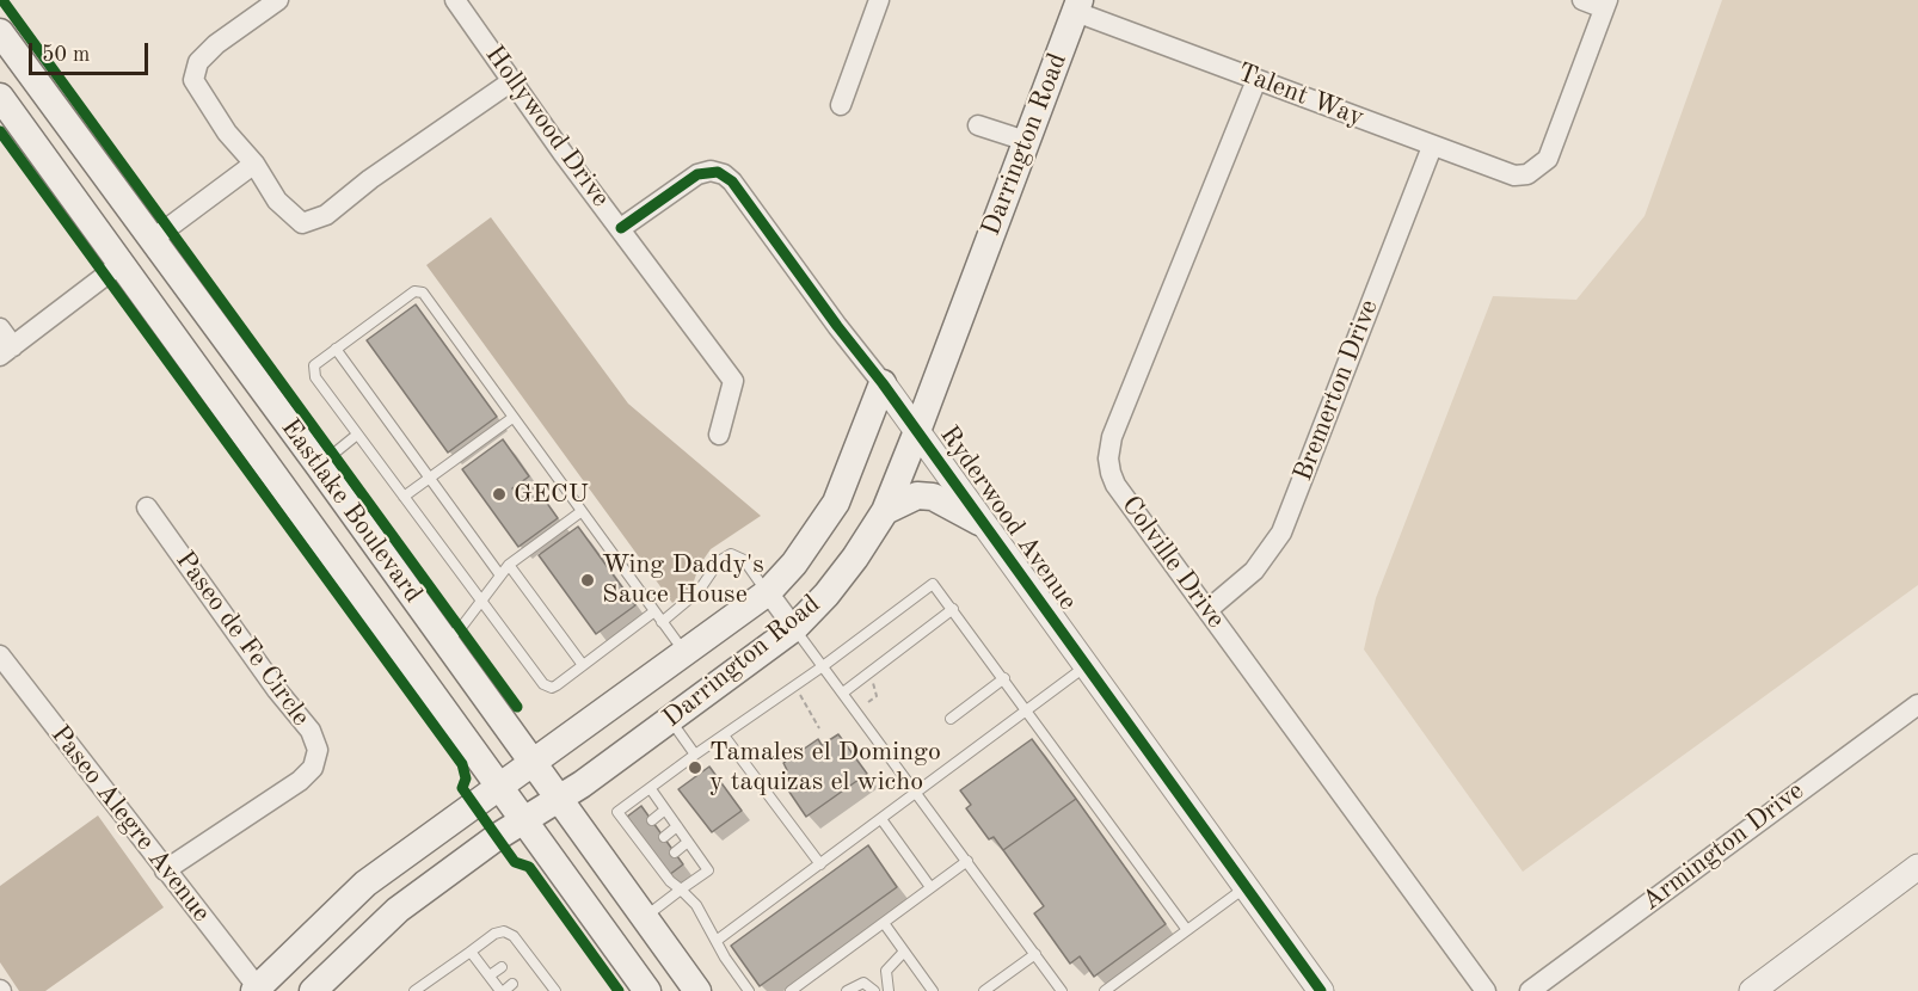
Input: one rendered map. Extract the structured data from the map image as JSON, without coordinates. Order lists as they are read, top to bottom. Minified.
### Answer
{"streets":{"main road":["Darrington Road","Eastlake Boulevard"],"street":["Talent Way","Hollywood Drive","Bremerton Drive","Ryderwood Avenue","Colville Drive","Paseo de Fe Circle","Paseo Alegre Avenue","Armington Drive"]},"crossings":[["Talent Way","Darrington Road"],["Talent Way","Bremerton Drive"],["Talent Way","Colville Drive"],["Hollywood Drive","Ryderwood Avenue"],["Darrington Road","Eastlake Boulevard"],["Darrington Road","Ryderwood Avenue"],["Darrington Road","Paseo Alegre Avenue"],["Bremerton Drive","Colville Drive"],["Paseo de Fe Circle","Paseo Alegre Avenue"]],"places":["GECU","Wing Daddy's Sauce House","Tamales el Domingo y taquizas el wicho"],"scale_bar":"50 m"}
